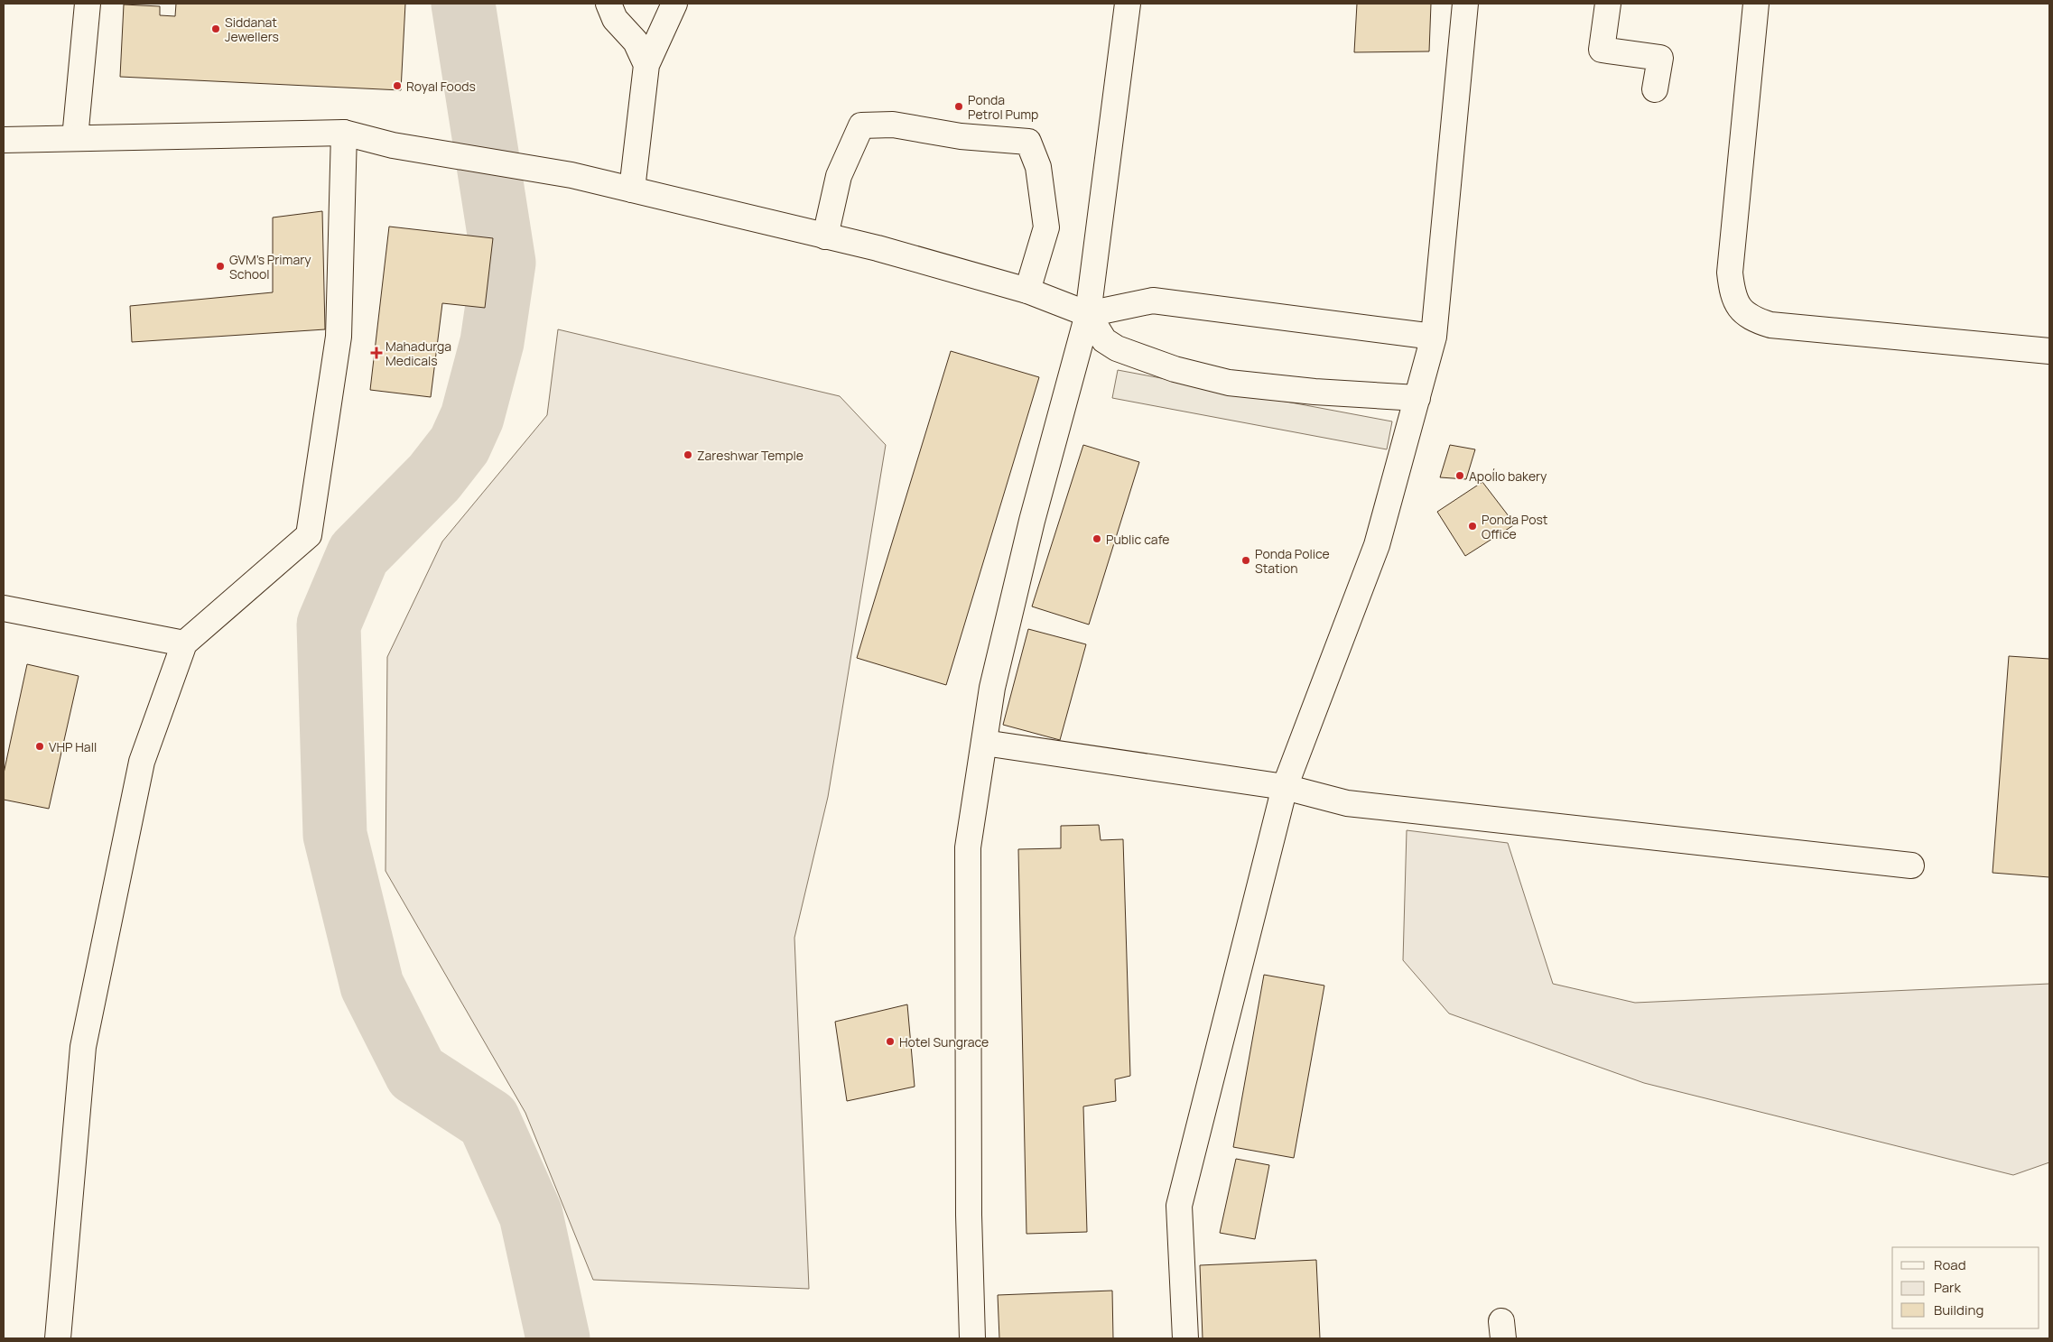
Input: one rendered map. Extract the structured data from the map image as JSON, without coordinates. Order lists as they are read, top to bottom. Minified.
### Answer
{"places":{"other":["Siddanat Jewellers","Royal Foods","Ponda Petrol Pump","GVM's Primary School","Zareshwar Temple","Apoĺlo bakery","Ponda Post Office","Public cafe","Ponda Police Station","VHP Hall","Hotel Sungrace"],"health":["Mahadurga Medicals"]},"legend":["Road","Park","Building"]}
